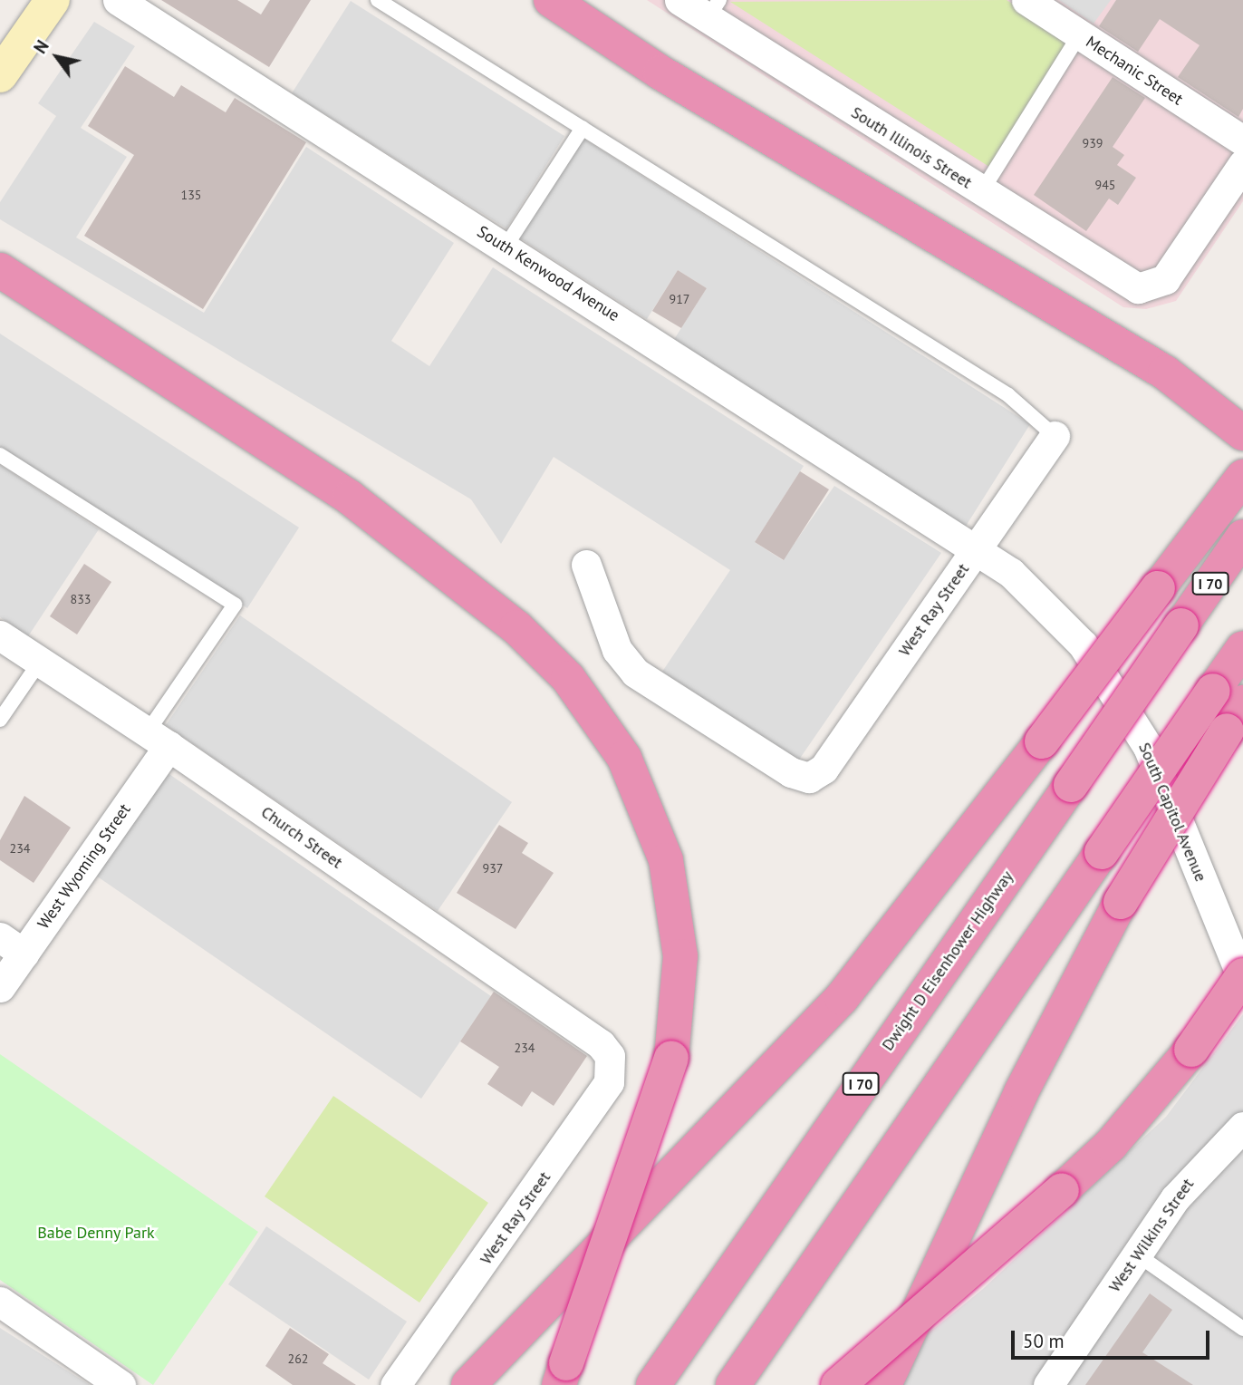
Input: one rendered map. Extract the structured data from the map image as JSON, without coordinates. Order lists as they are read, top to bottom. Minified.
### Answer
{"streets":{"highway":["I 70","Dwight D Eisenhower Highway"],"street":["Mechanic Street","South Illinois Street","South Kenwood Avenue","West Ray Street","South Capitol Avenue","Church Street","West Wyoming Street","West Wilkins Street"]},"crossings":[["South Kenwood Avenue","West Ray Street"],["South Kenwood Avenue","South Capitol Avenue"],["West Ray Street","South Capitol Avenue"],["West Ray Street","Church Street"],["Church Street","West Wyoming Street"]],"parks":["Babe Denny Park"],"house_numbers":["939","945","135","917","833","234","937","234","262"],"scale_bar":"50 m","north":"top left"}
